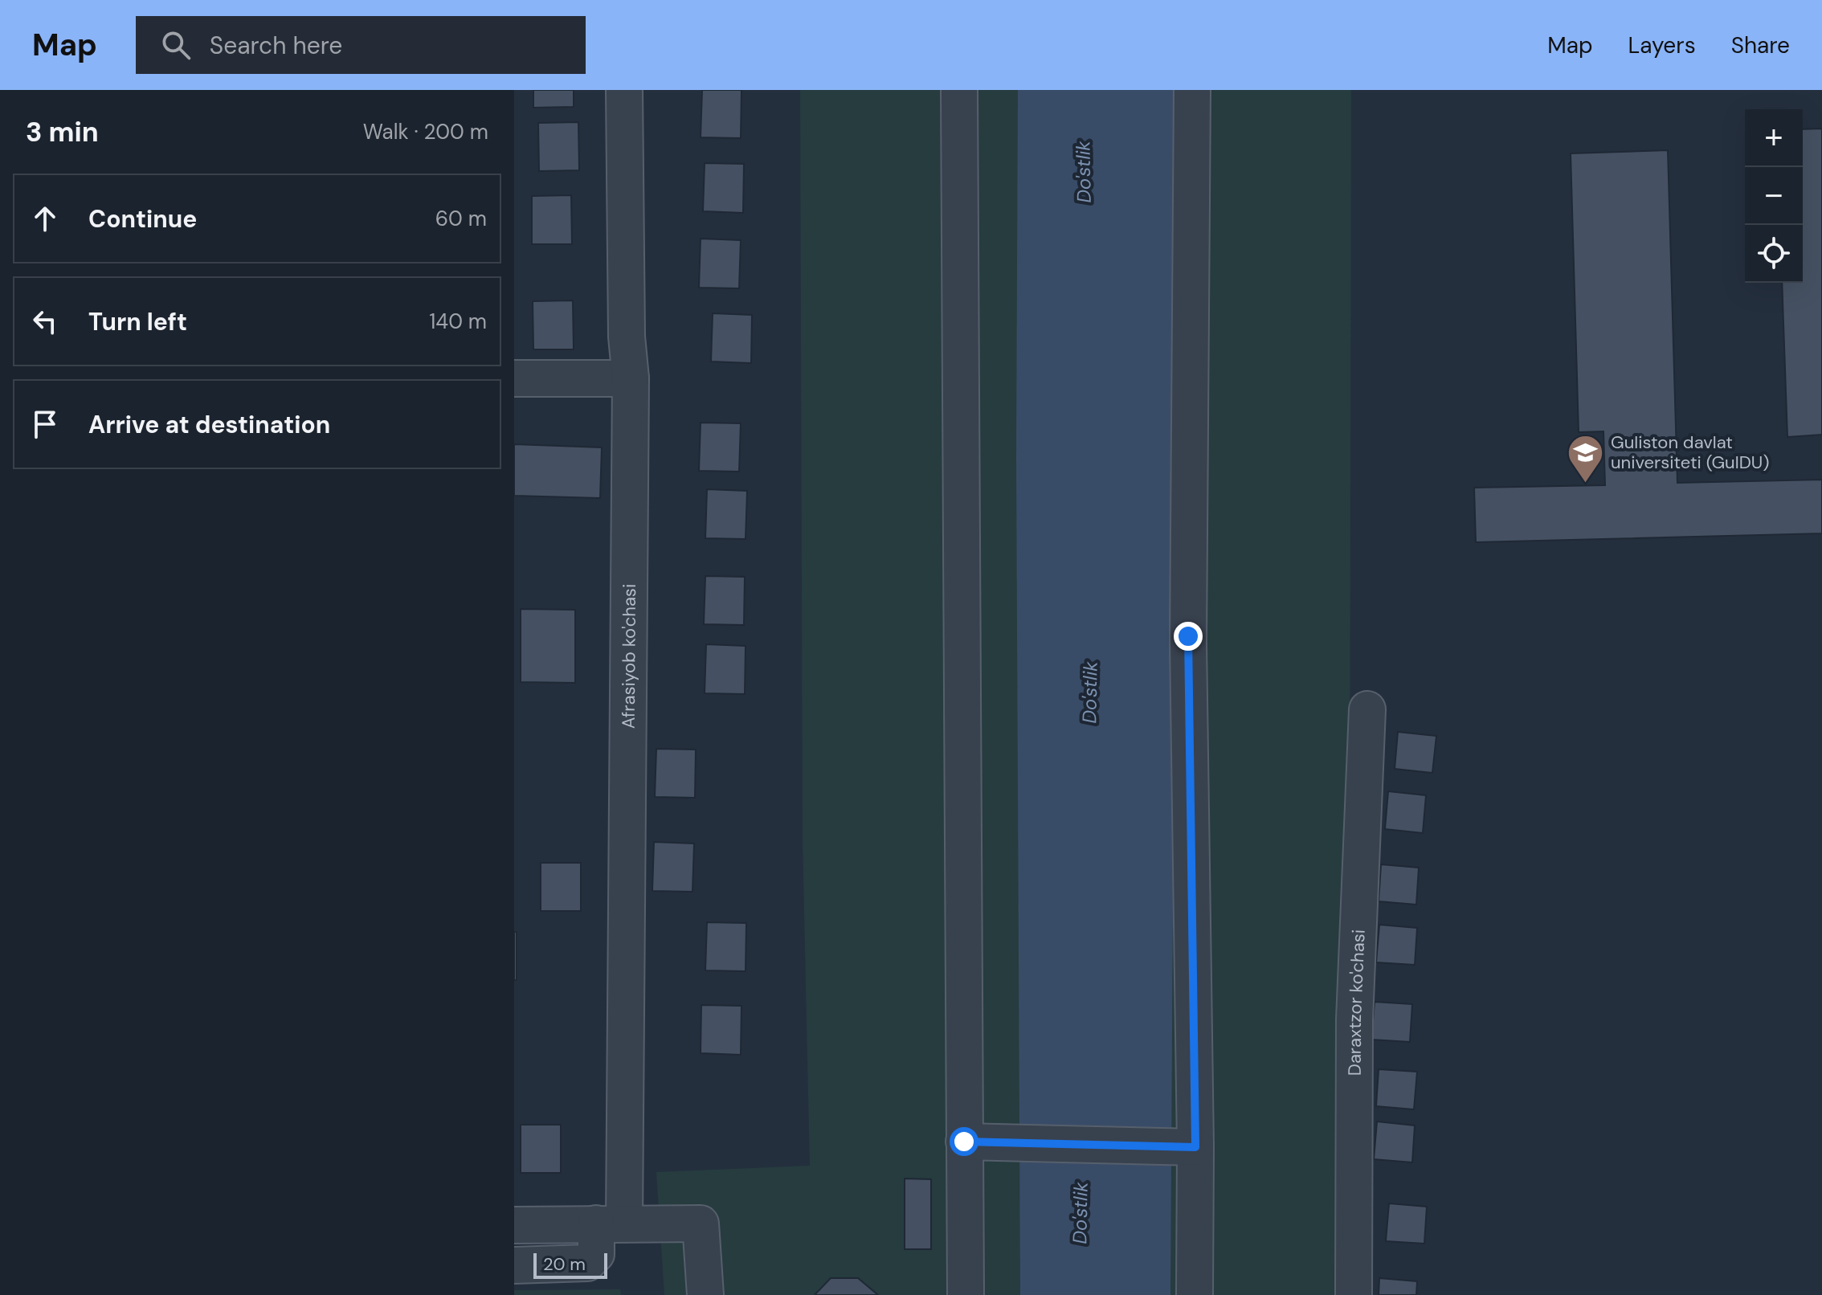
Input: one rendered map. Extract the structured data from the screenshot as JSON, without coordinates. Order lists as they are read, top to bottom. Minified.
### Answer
{"streets":{"street":["Afrasiyob ko'chasi","Daraxtzor ko'chasi"]},"water":["Do'stlik"],"places":{"school or university":["Guliston davlat universiteti (GulDU)"]},"scale_bar":"20 m","page":{"header":"Map","search":"Search here","nav":["Map","Layers","Share"],"heading":["3 min","Walk · 200 m"],"map_buttons":["+","−"],"list":[["Continue","60 m"],["Turn left","140 m"],"Arrive at destination"],"scale":"20 m"}}
